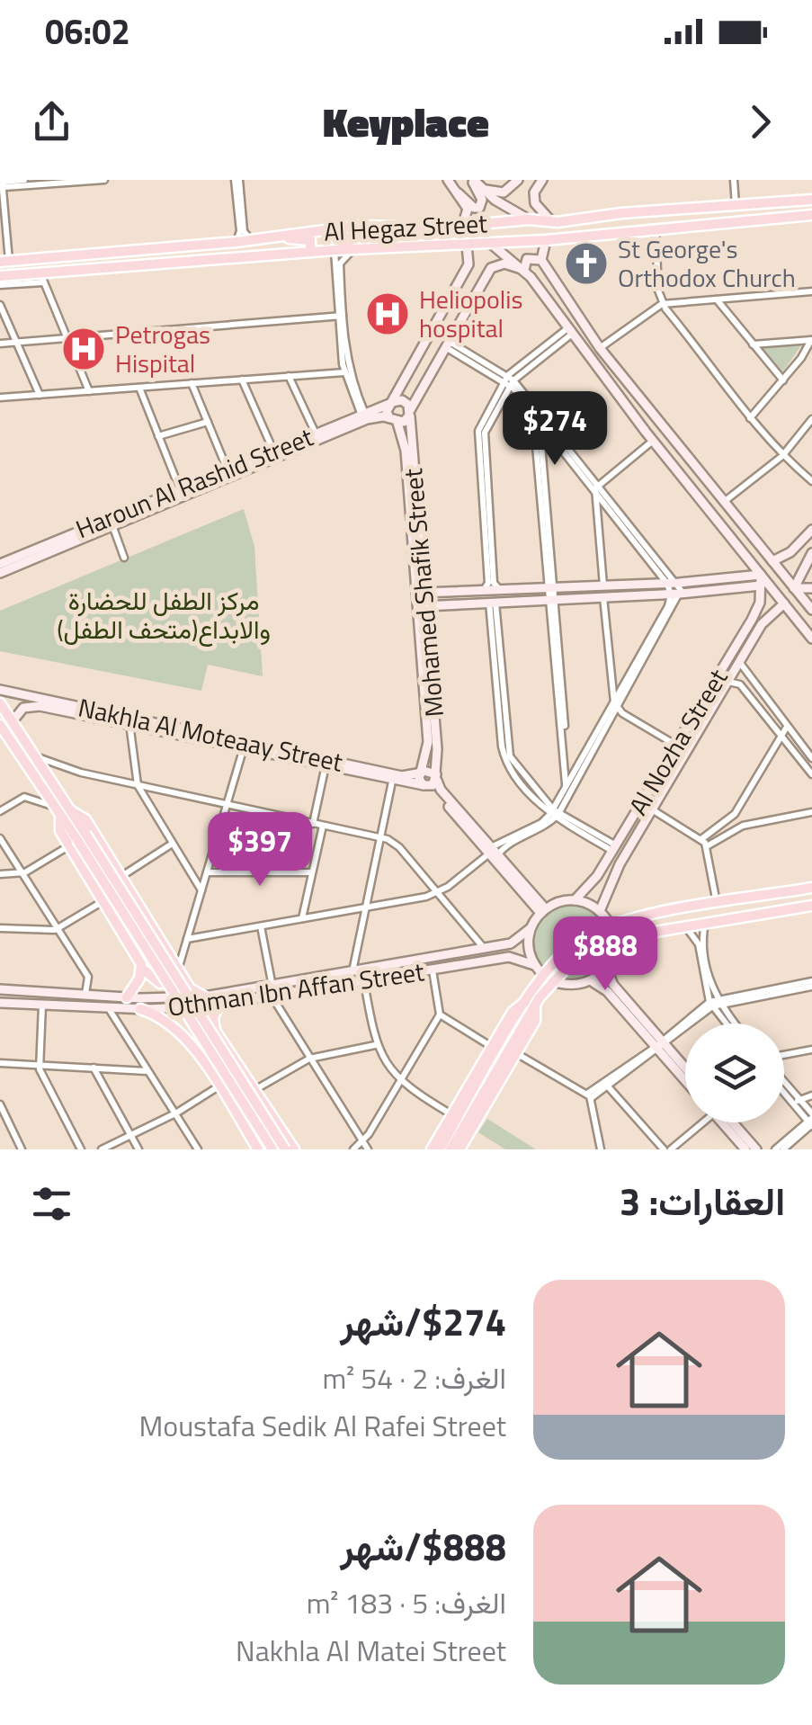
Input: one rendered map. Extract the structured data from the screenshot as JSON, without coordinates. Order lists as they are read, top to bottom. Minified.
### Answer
{"streets":{"main road":["Al Hegaz Street"],"street":["Haroun Al Rashid Street","Mohamed Shafik Street","Nakhla Al Moteaay Street","Al Nozha Street","Othman Ibn Affan Street"]},"crossings":[["Haroun Al Rashid Street","Mohamed Shafik Street"],["Mohamed Shafik Street","Nakhla Al Moteaay Street"]],"parks":["مركز الطفل للحضارة والابداع(متحف الطفل)"],"places":{"church":["St George's Orthodox Church"],"hospital":["Heliopolis hospital","Petrogas Hispital"]},"page":{"status":"06:02","header":"Keyplace","price":["$274","$397","$888"],"heading":"العقارات: 3","list":[{"name":"$274/شهر","note":"الغرف: 2 · 54 m² · Moustafa Sedik Al Rafei Street"},{"name":"$888/شهر","note":"الغرف: 5 · 183 m² · Nakhla Al Matei Street"}]}}
